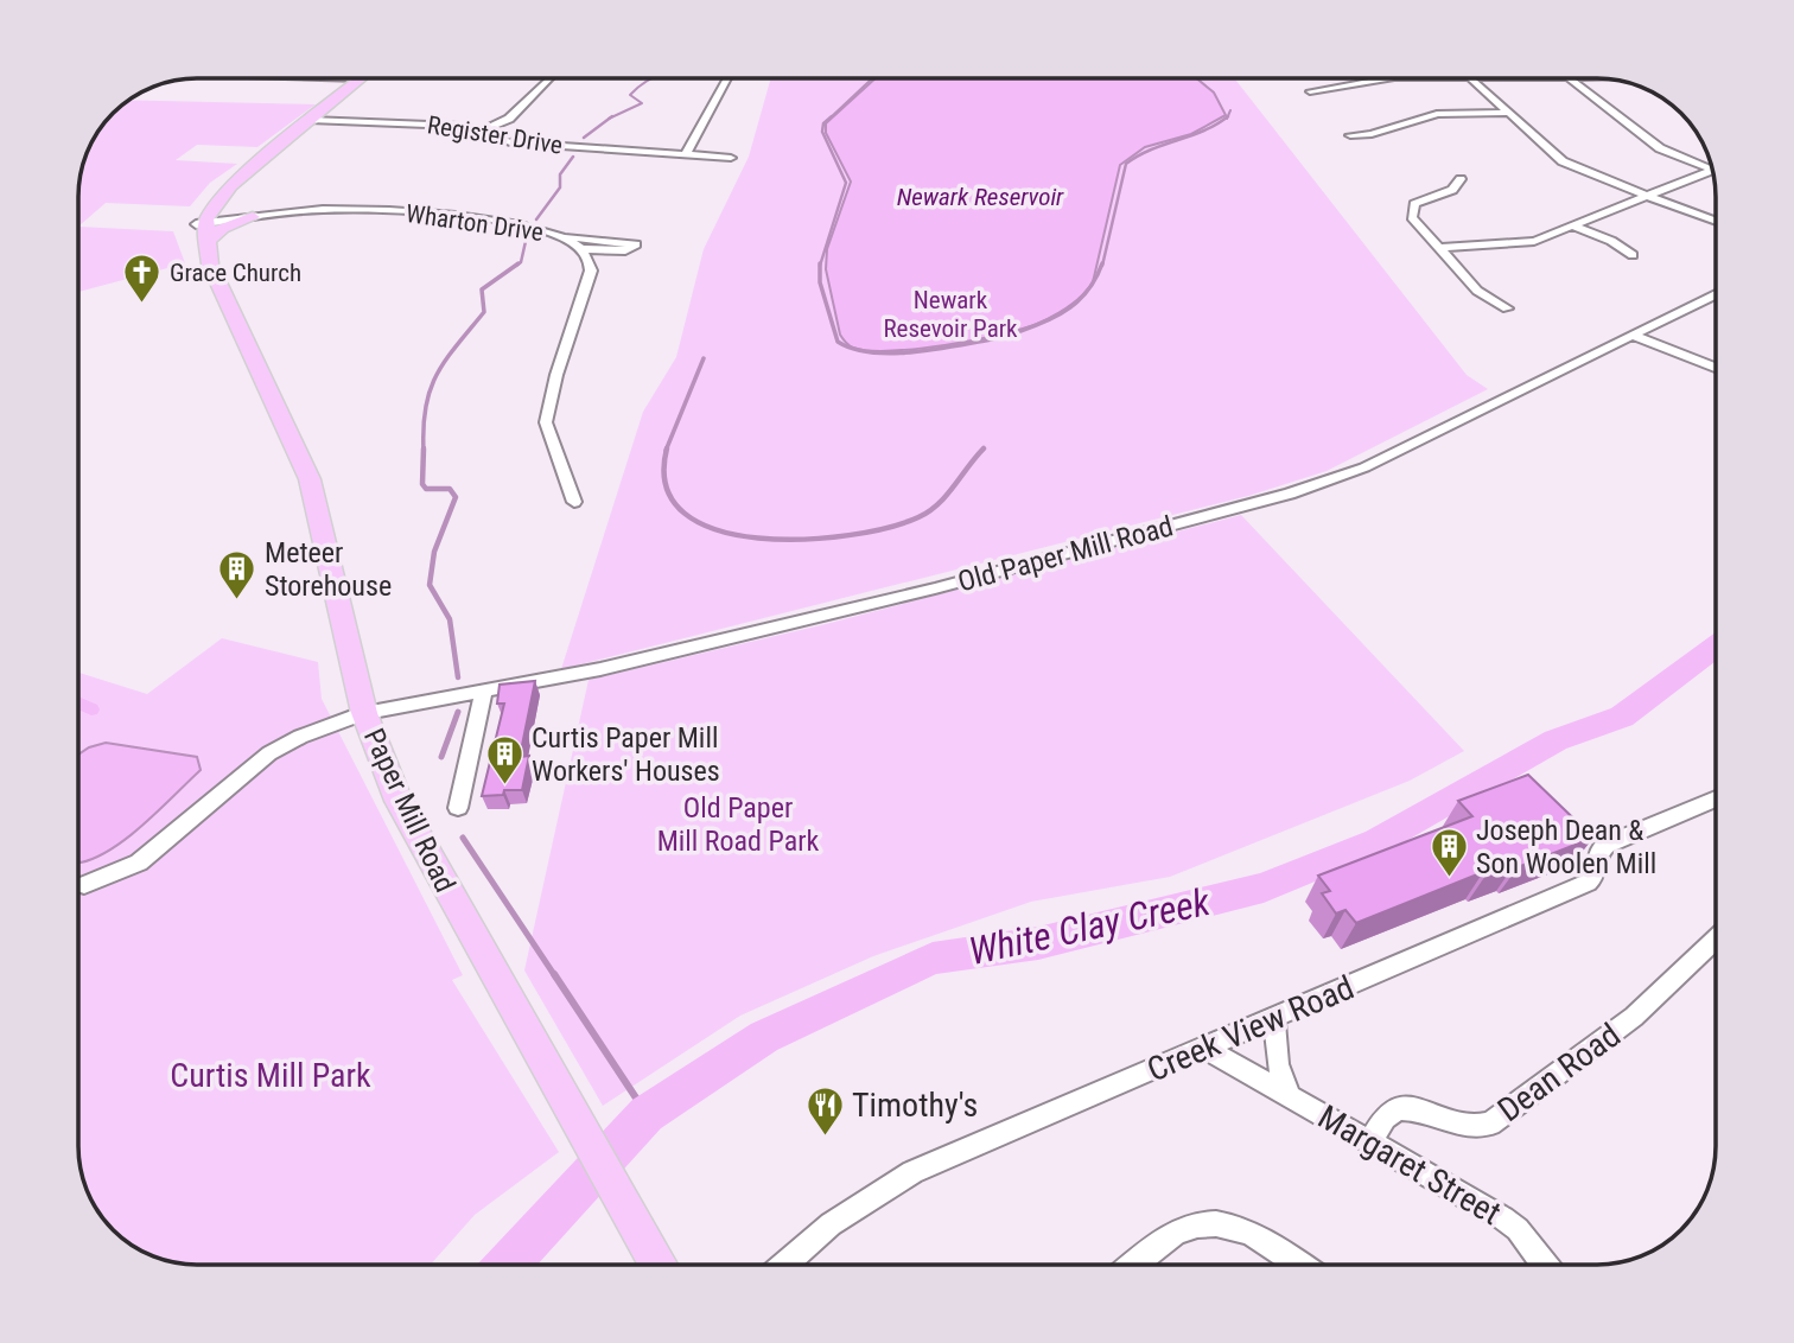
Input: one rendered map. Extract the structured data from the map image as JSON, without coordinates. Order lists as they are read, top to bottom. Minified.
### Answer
{"streets":{"main road":["Paper Mill Road"],"street":["Register Drive","Wharton Drive","Old Paper Mill Road","Creek View Road","Dean Road","Margaret Street"]},"crossings":[["Old Paper Mill Road","Paper Mill Road"],["Creek View Road","Margaret Street"],["Dean Road","Margaret Street"]],"water":["Newark Reservoir","White Clay Creek"],"parks":["Newark Resevoir Park","Old Paper Mill Road Park","Curtis Mill Park"],"places":{"church":["Grace Church"],"building":["Meteer Storehouse","Curtis Paper Mill Workers' Houses","Joseph Dean & Son Woolen Mill"],"restaurant":["Timothy's"]}}
